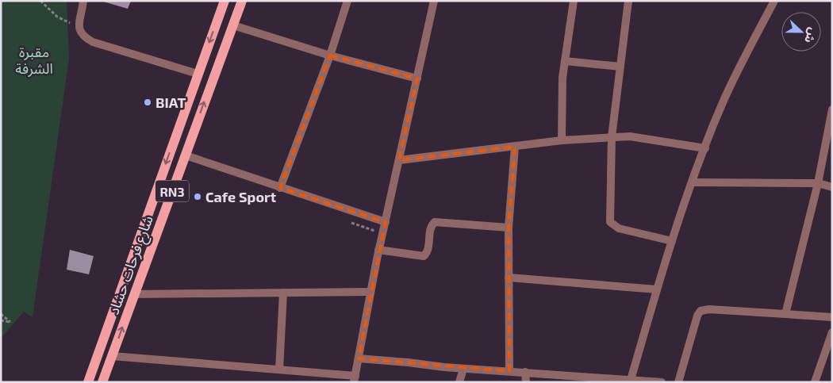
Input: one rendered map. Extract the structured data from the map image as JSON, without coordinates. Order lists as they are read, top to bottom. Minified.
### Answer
{"streets":{"main road":["RN3","شارع فرحات حشاد"]},"parks":["مقبرة الشرفة"],"places":["BIAT","Cafe Sport"],"north":"right"}
